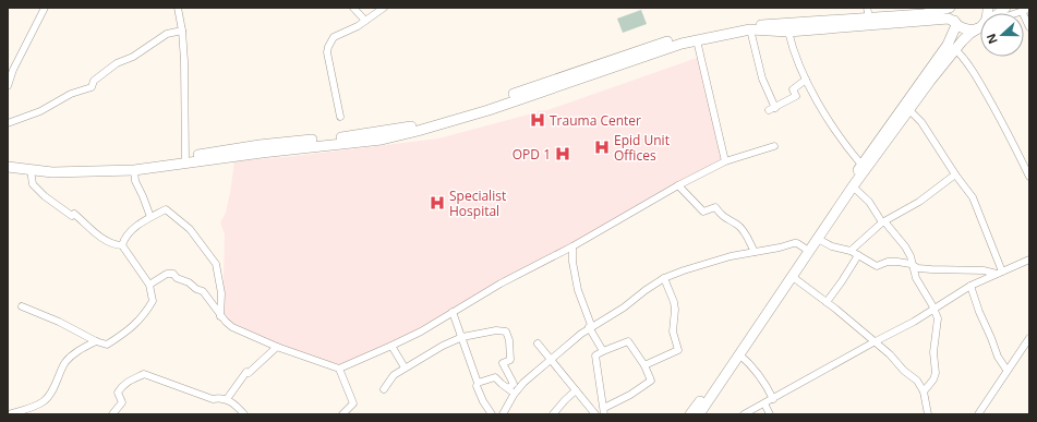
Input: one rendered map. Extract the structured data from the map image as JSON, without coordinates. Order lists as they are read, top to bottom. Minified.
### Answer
{"places":{"hospital":["Trauma Center","Epid Unit Offices","OPD 1","Specialist Hospital"]},"north":"left"}
